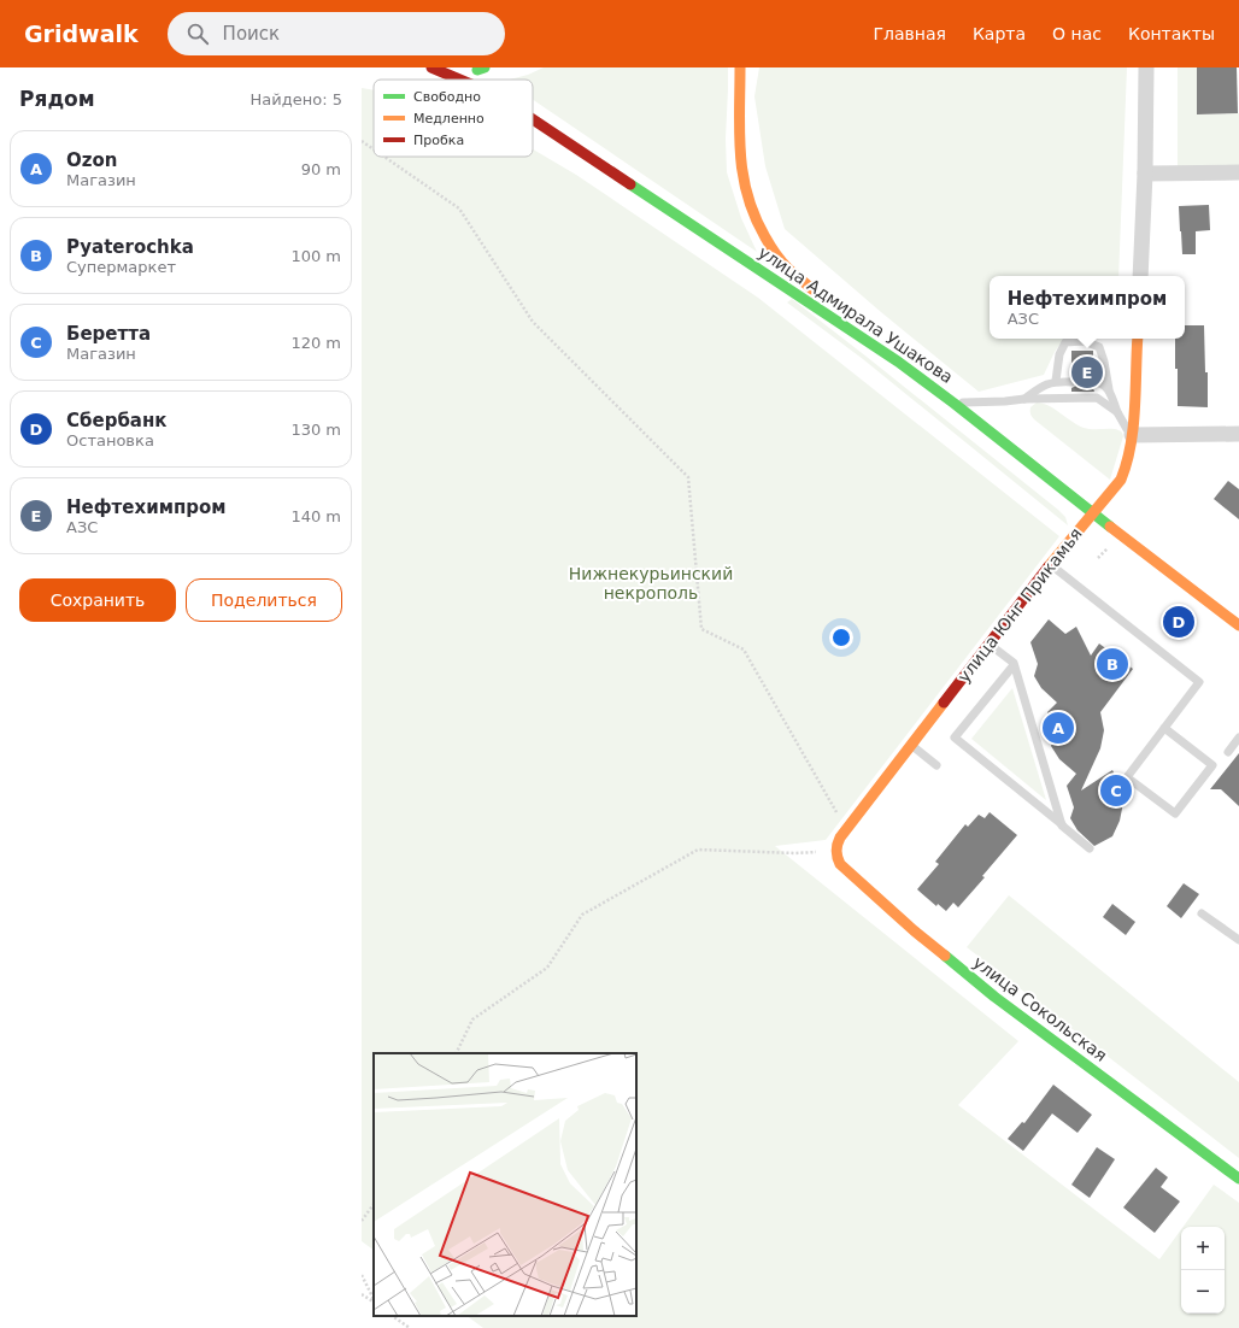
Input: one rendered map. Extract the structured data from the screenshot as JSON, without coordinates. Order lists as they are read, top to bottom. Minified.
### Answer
{"streets":{"main road":["улица Адмирала Ушакова","улица Юнг Прикамья","улица Сокольская"]},"crossings":[["улица Адмирала Ушакова","улица Юнг Прикамья"],["улица Юнг Прикамья","улица Сокольская"]],"parks":["Нижнекурьинский некрополь"],"legend":["Свободно","Медленно","Пробка"],"page":{"header":"Gridwalk","search":"Поиск","nav":["Главная","Карта","О нас","Контакты"],"heading":["Рядом","Найдено: 5"],"list":[{"mark":"A","name":"Ozon","note":"Магазин","value":"90 m"},{"mark":"B","name":"Pyaterochka","note":"Супермаркет","value":"100 m"},{"mark":"C","name":"Беретта","note":"Магазин","value":"120 m"},{"mark":"D","name":"Сбербанк","note":"Остановка","value":"130 m"},{"mark":"E","name":"Нефтехимпром","note":"АЗС","value":"140 m"}],"popup":["Нефтехимпром","АЗС"],"pins":["E","D","B","A","C"],"buttons":["Сохранить","Поделиться"],"map_buttons":["+","−"]}}
